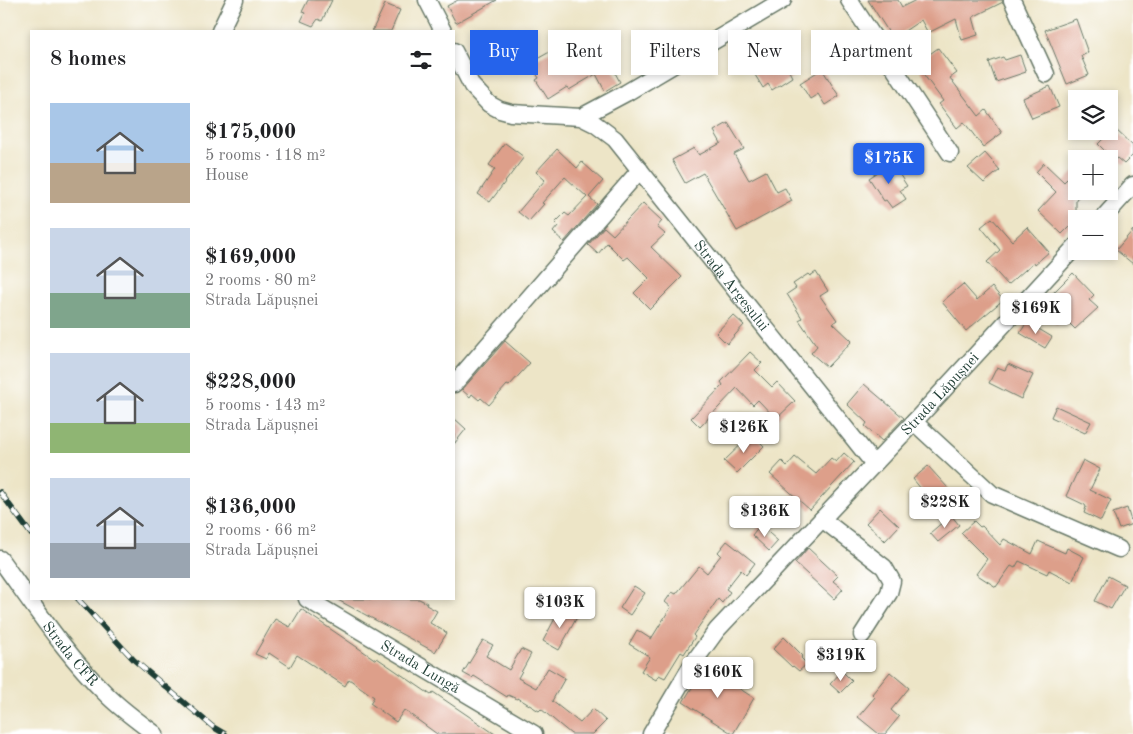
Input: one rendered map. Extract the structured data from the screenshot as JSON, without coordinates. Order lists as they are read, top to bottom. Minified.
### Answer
{"streets":{"street":["Strada Argeșului","Strada Lăpușnei","Strada CFR","Strada Lungă"]},"crossings":[["Strada Argeșului","Strada Lăpușnei"]],"page":{"chip":["Buy","Rent","Filters","New","Apartment"],"heading":"8 homes","map_buttons":["+","−"],"list":[{"name":"$175,000","note":"5 rooms · 118 m² · House"},{"name":"$169,000","note":"2 rooms · 80 m² · Strada Lăpușnei"},{"name":"$228,000","note":"5 rooms · 143 m² · Strada Lăpușnei"},{"name":"$136,000","note":"2 rooms · 66 m² · Strada Lăpușnei"}],"price":["$175K","$169K","$126K","$228K","$136K","$103K","$319K","$160K"]}}
